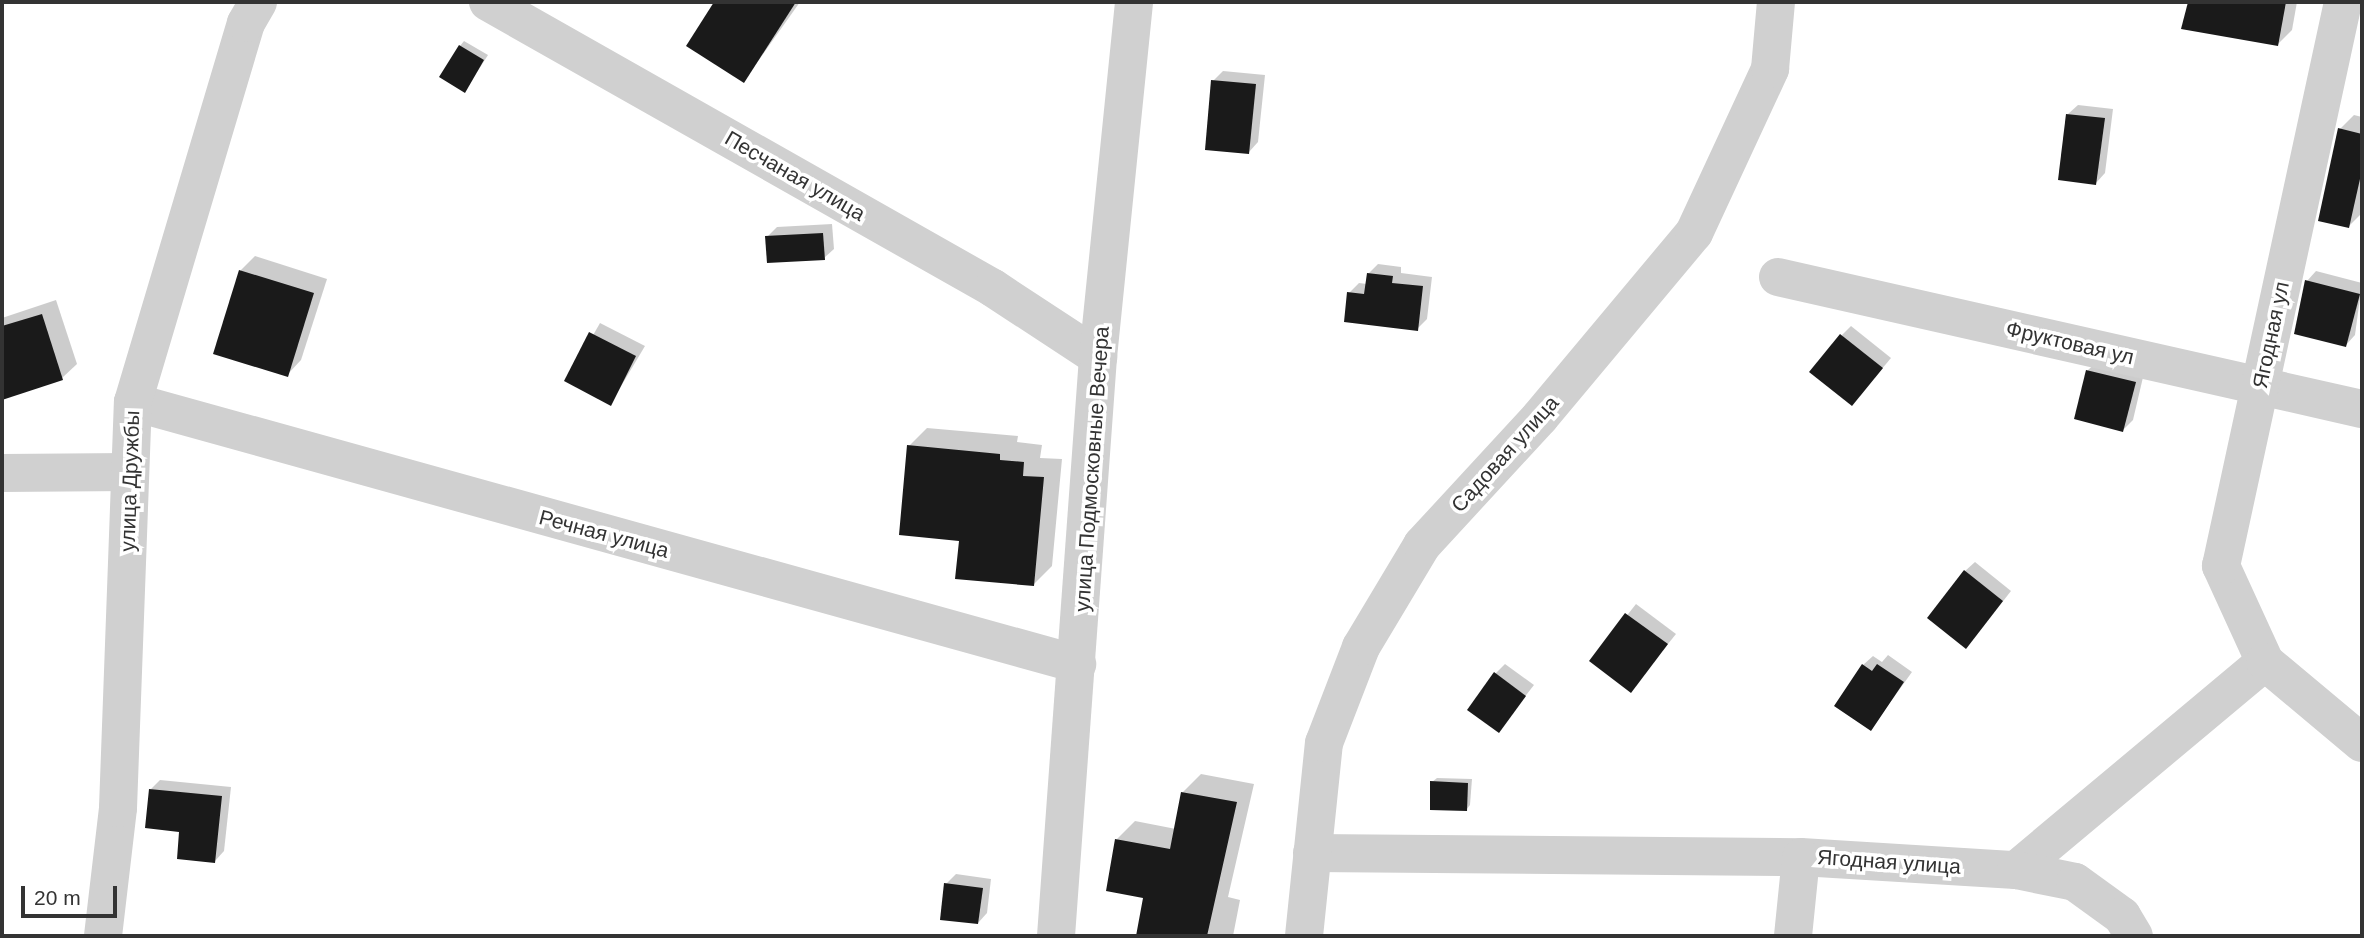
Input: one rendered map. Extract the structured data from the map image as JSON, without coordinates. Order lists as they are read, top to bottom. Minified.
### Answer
{"streets":{"street":["Песчаная улица","Ягодная ул","Фруктовая ул","Садовая улица","улица Подмосковные Вечера","улица Дружбы","Речная улица","Ягодная улица"]},"crossings":[["Песчаная улица","улица Подмосковные Вечера"],["Ягодная ул","Фруктовая ул"],["Садовая улица","Ягодная улица"],["улица Подмосковные Вечера","Речная улица"],["улица Дружбы","Речная улица"]],"scale_bar":"20 m"}
